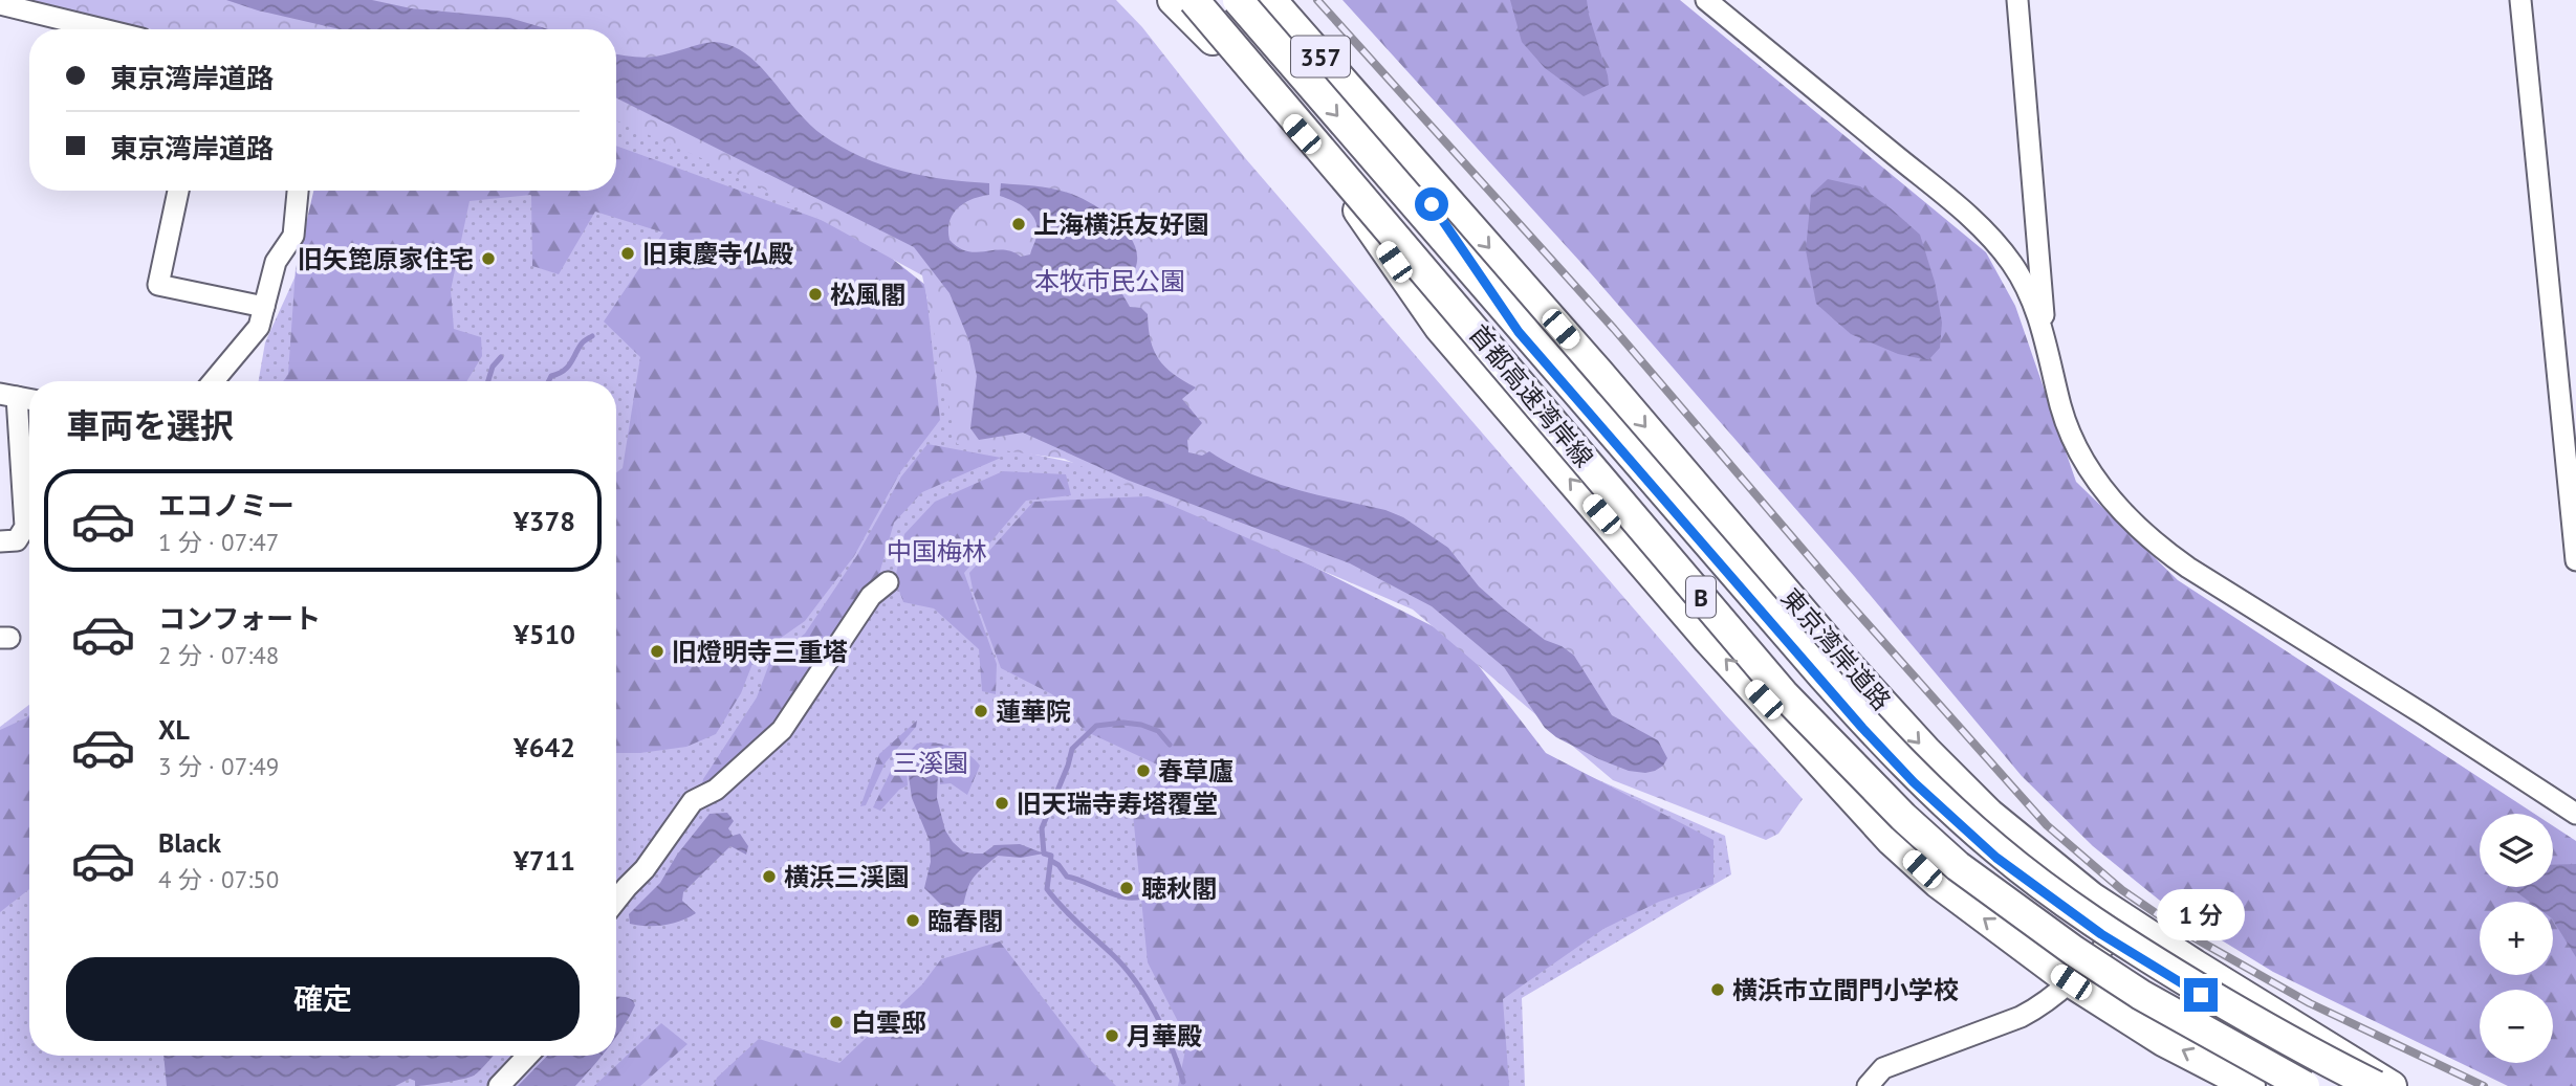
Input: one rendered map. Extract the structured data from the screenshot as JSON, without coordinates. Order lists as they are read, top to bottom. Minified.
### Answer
{"streets":{"highway":["357","首都高速湾岸線","B","東京湾岸道路"]},"parks":["本牧市民公園","中国梅林","三溪園"],"places":["上海横浜友好園","旧東慶寺仏殿","旧矢箆原家住宅","松風閣","旧燈明寺三重塔","蓮華院","春草廬","旧天瑞寺寿塔覆堂","横浜三渓園","聴秋閣","臨春閣","横浜市立間門小学校","白雲邸","月華殿"],"page":{"banner":["東京湾岸道路","東京湾岸道路"],"heading":"車両を選択","list":[{"name":"エコノミー","note":"1 分 · 07:47","value":"¥378"},{"name":"コンフォート","note":"2 分 · 07:48","value":"¥510"},{"name":"XL","note":"3 分 · 07:49","value":"¥642"},{"name":"Black","note":"4 分 · 07:50","value":"¥711"}],"map_buttons":["+","−"],"bubble":"1 分","buttons":"確定"}}
